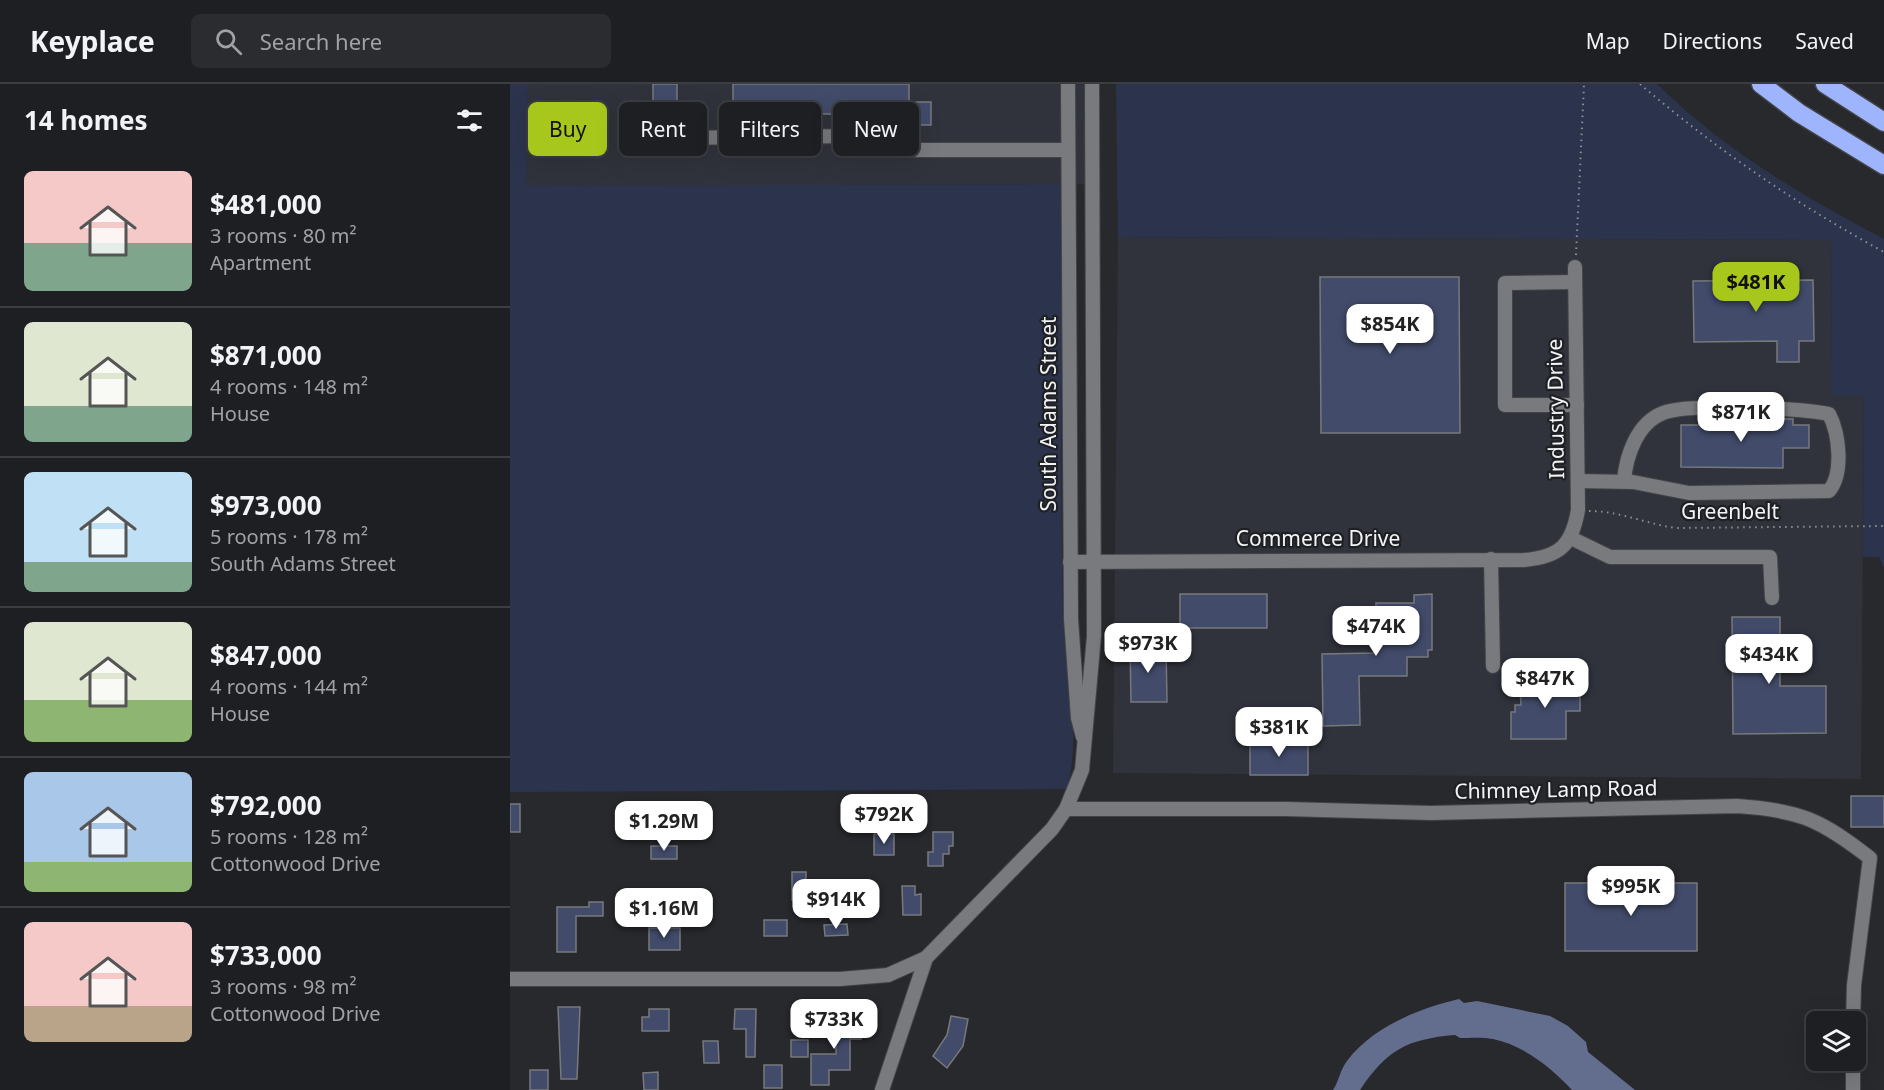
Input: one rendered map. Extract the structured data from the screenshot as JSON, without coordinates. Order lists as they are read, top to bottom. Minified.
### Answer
{"streets":{"street":["Industry Drive","South Adams Street","Commerce Drive","Chimney Lamp Road"],"path":["Greenbelt"]},"crossings":[["Industry Drive","Greenbelt"],["Industry Drive","Commerce Drive"],["South Adams Street","Commerce Drive"],["South Adams Street","Chimney Lamp Road"]],"page":{"header":"Keyplace","search":"Search here","nav":["Map","Directions","Saved"],"heading":"14 homes","chip":["Buy","Rent","Filters","New"],"list":[{"name":"$481,000","note":"3 rooms · 80 m² · Apartment"},{"name":"$871,000","note":"4 rooms · 148 m² · House"},{"name":"$973,000","note":"5 rooms · 178 m² · South Adams Street"},{"name":"$847,000","note":"4 rooms · 144 m² · House"},{"name":"$792,000","note":"5 rooms · 128 m² · Cottonwood Drive"},{"name":"$733,000","note":"3 rooms · 98 m² · Cottonwood Drive"}],"price":["$481K","$854K","$871K","$474K","$973K","$434K","$847K","$381K","$792K","$1.29M","$995K","$914K","$1.16M","$733K"]}}
